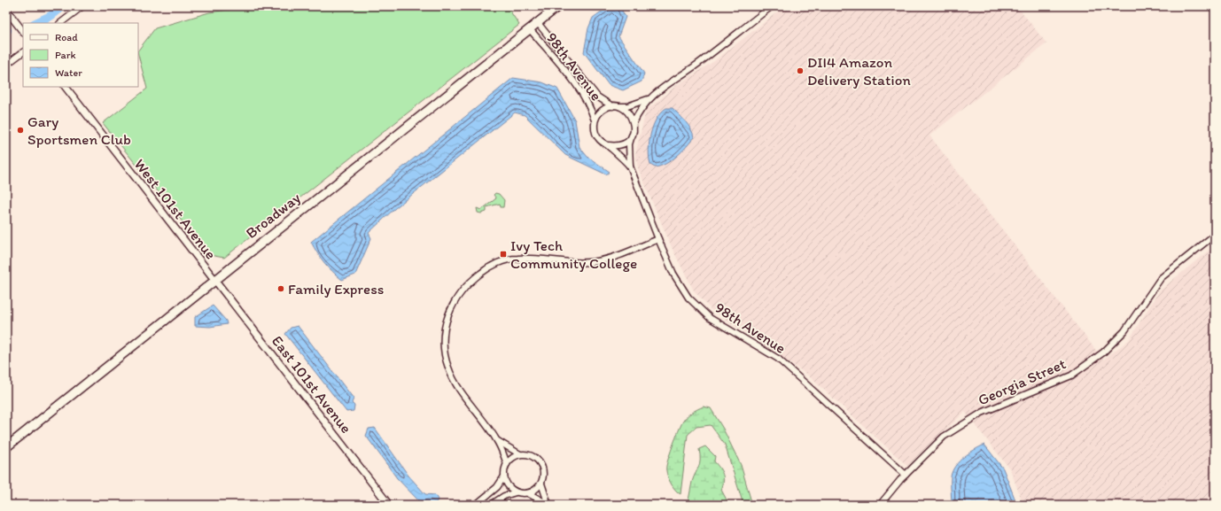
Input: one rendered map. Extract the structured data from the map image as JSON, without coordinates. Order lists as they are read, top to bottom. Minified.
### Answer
{"streets":{"main road":["Broadway"],"street":["98th Avenue","West 101st Avenue","Georgia Street","East 101st Avenue"]},"crossings":[["98th Avenue","Broadway"],["98th Avenue","Georgia Street"],["West 101st Avenue","Broadway"],["West 101st Avenue","East 101st Avenue"],["Broadway","East 101st Avenue"]],"places":{"other":["DII4 Amazon Delivery Station","Gary Sportsmen Club","Family Express"],"transit":["Ivy Tech Community College"]},"legend":["Road","Park","Water"]}
